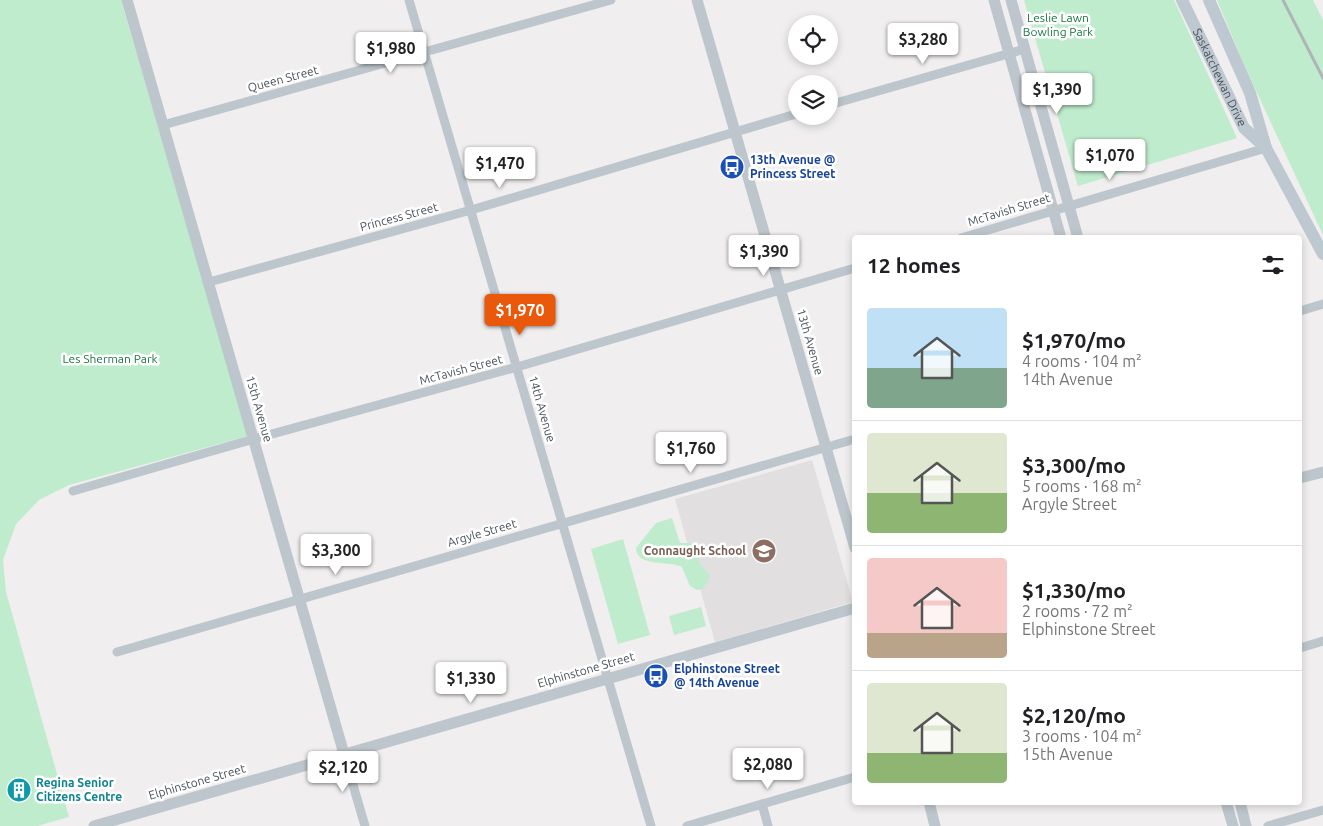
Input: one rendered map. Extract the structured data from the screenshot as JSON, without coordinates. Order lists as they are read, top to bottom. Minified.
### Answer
{"streets":{"main road":["Saskatchewan Drive"],"street":["Queen Street","McTavish Street","Princess Street","13th Avenue","15th Avenue","14th Avenue","Argyle Street","Elphinstone Street"]},"crossings":[["Saskatchewan Drive","McTavish Street"],["Queen Street","15th Avenue"],["Queen Street","14th Avenue"],["McTavish Street","13th Avenue"],["McTavish Street","15th Avenue"],["McTavish Street","14th Avenue"],["Princess Street","13th Avenue"],["Princess Street","15th Avenue"],["Princess Street","14th Avenue"],["13th Avenue","Argyle Street"],["15th Avenue","Argyle Street"],["15th Avenue","Elphinstone Street"],["14th Avenue","Argyle Street"],["14th Avenue","Elphinstone Street"]],"parks":["Leslie Lawn Bowling Park","Les Sherman Park"],"places":{"bus stop":["13th Avenue @ Princess Street","Elphinstone Street @ 14th Avenue"],"school or university":["Connaught School"],"building":["Regina Senior Citizens Centre"]},"page":{"price":["$3,280","$1,980","$1,390","$1,070","$1,470","$1,390","$1,970","$1,760","$3,300","$1,330","$2,080","$2,120"],"heading":"12 homes","list":[{"name":"$1,970/mo","note":"4 rooms · 104 m² · 14th Avenue"},{"name":"$3,300/mo","note":"5 rooms · 168 m² · Argyle Street"},{"name":"$1,330/mo","note":"2 rooms · 72 m² · Elphinstone Street"},{"name":"$2,120/mo","note":"3 rooms · 104 m² · 15th Avenue"}]}}
